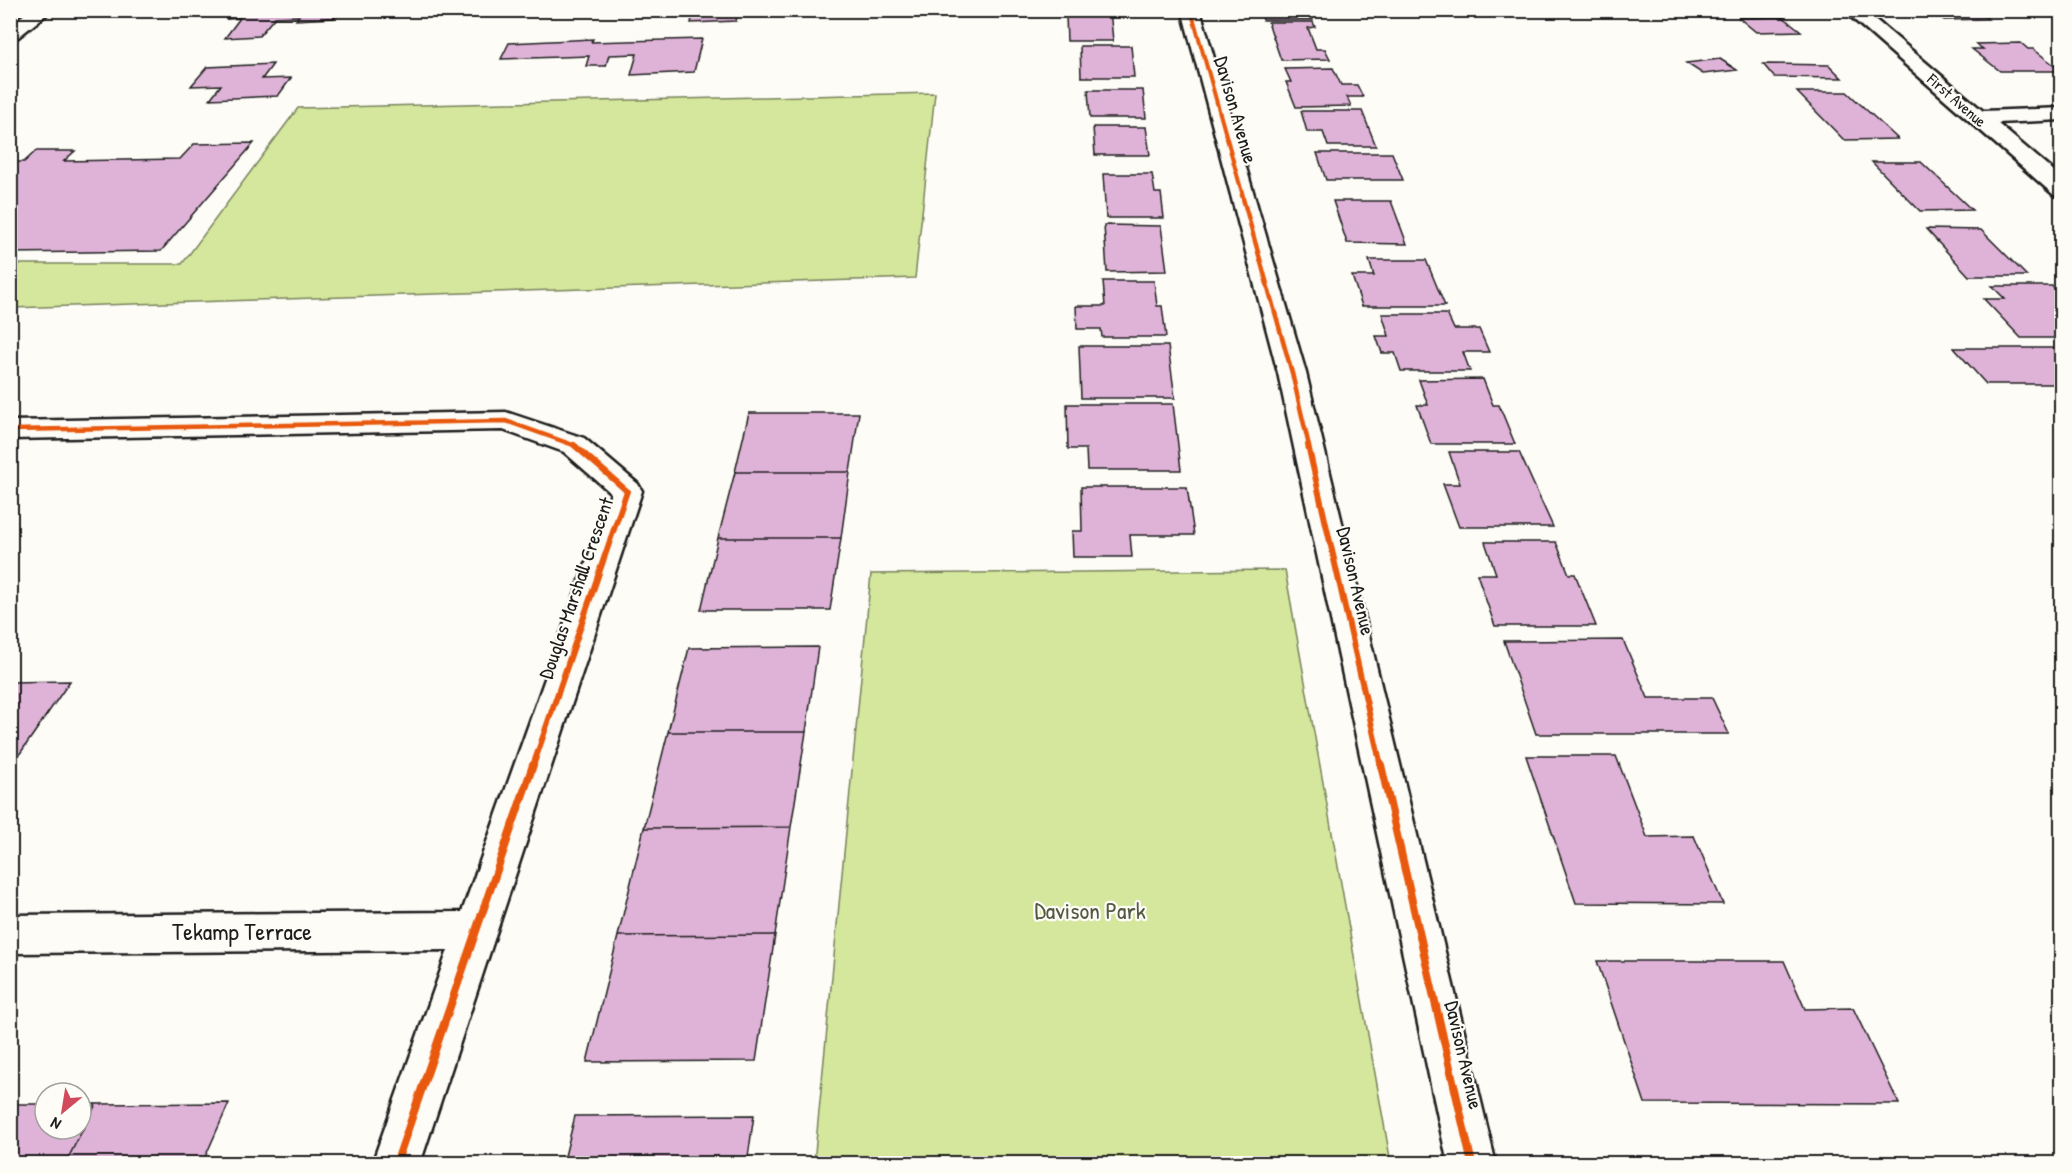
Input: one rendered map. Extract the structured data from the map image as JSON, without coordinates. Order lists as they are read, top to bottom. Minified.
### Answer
{"streets":{"street":["First Avenue","Davison Avenue","Douglas Marshall Crescent","Tekamp Terrace"]},"crossings":[["Douglas Marshall Crescent","Tekamp Terrace"]],"parks":["Davison Park"],"north":"bottom left"}
